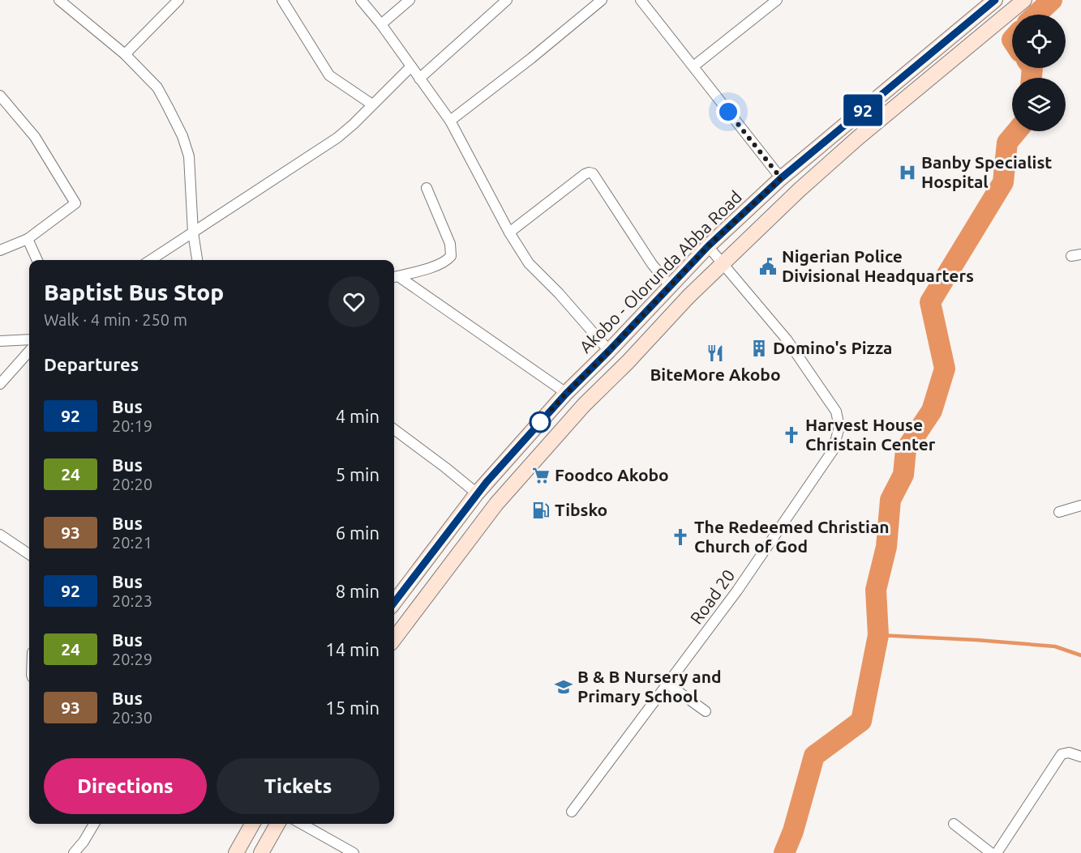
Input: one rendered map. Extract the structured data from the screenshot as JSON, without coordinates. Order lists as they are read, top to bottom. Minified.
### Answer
{"streets":{"main road":["Akobo - Olorunda Abba Road"],"street":["Road 20"]},"places":{"hospital":["Banby Specialist Hospital"],"public building":["Nigerian Police Divisional Headquarters"],"building":["Domino's Pizza"],"restaurant":["BiteMore Akobo"],"church":["Harvest House Christain Center","The Redeemed Christian Church of God"],"supermarket":["Foodco Akobo"],"fuel station":["Tibsko"],"school or university":["B & B Nursery and Primary School"]},"lines":["bus line 92"],"page":{"on_map":"92","heading":[["Baptist Bus Stop","Walk · 4 min · 250 m"],"Departures"],"list":[{"mark":"92","name":"Bus","note":"20:19","value":"4 min"},{"mark":"24","name":"Bus","note":"20:20","value":"5 min"},{"mark":"93","name":"Bus","note":"20:21","value":"6 min"},{"mark":"92","name":"Bus","note":"20:23","value":"8 min"},{"mark":"24","name":"Bus","note":"20:29","value":"14 min"},{"mark":"93","name":"Bus","note":"20:30","value":"15 min"}],"buttons":["Directions","Tickets"]}}
